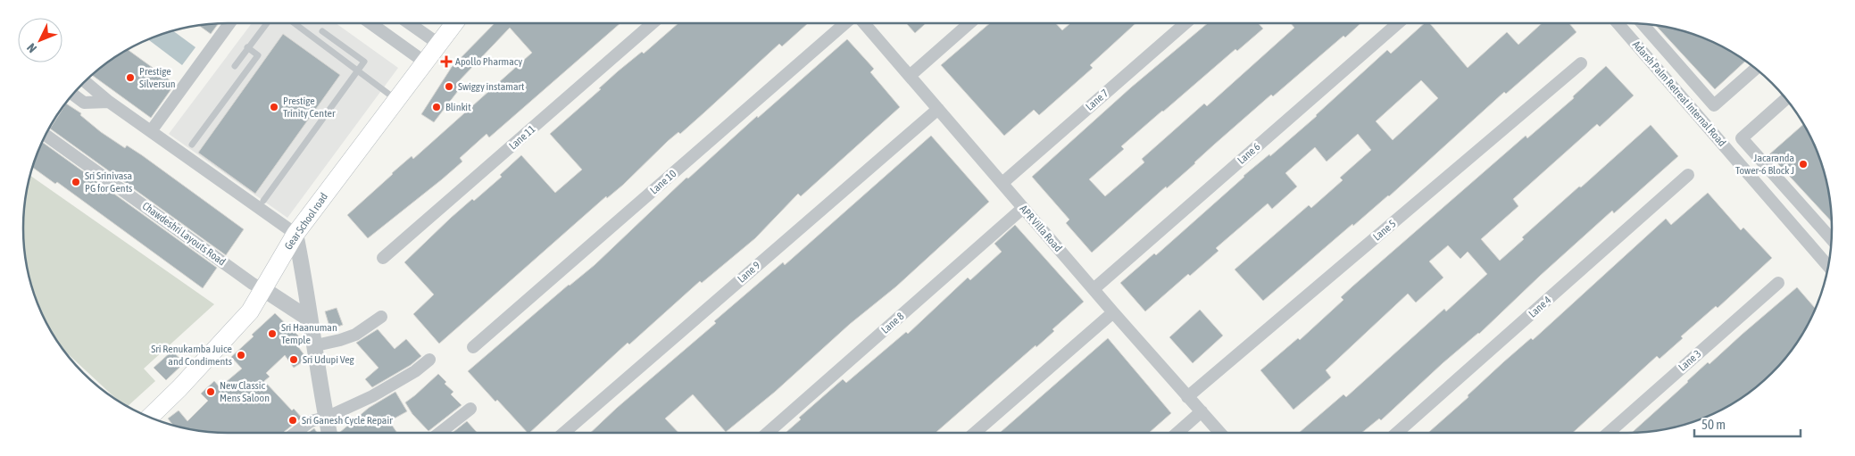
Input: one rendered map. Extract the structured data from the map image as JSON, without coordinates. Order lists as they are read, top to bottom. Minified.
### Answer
{"streets":{"main road":["Gear School road"],"street":["Adarsh Palm Retreat Internal Road","Lane 7","Lane 11","Lane 6","Lane 10","APR Villa Road","Lane 5","Chawdeshri Layouts Road","Lane 9","Lane 4","Lane 8","Lane 3"]},"crossings":[["Lane 7","APR Villa Road"],["Lane 6","APR Villa Road"],["Gear School road","Chawdeshri Layouts Road"],["APR Villa Road","Lane 5"],["APR Villa Road","Lane 9"],["APR Villa Road","Lane 8"]],"places":{"health":["Apollo Pharmacy"],"other":["Prestige Silversun","Swiggy instamart","Prestige Trinity Center","Blinkit","Jacaranda Tower-6 Block J","Sri Srinivasa PG for Gents","Sri Haanuman Temple","Sri Renukamba Juice and Condiments","Sri Udupi Veg","New Classic Mens Saloon","Sri Ganesh Cycle Repair"]},"scale_bar":"50 m","north":"bottom left"}
